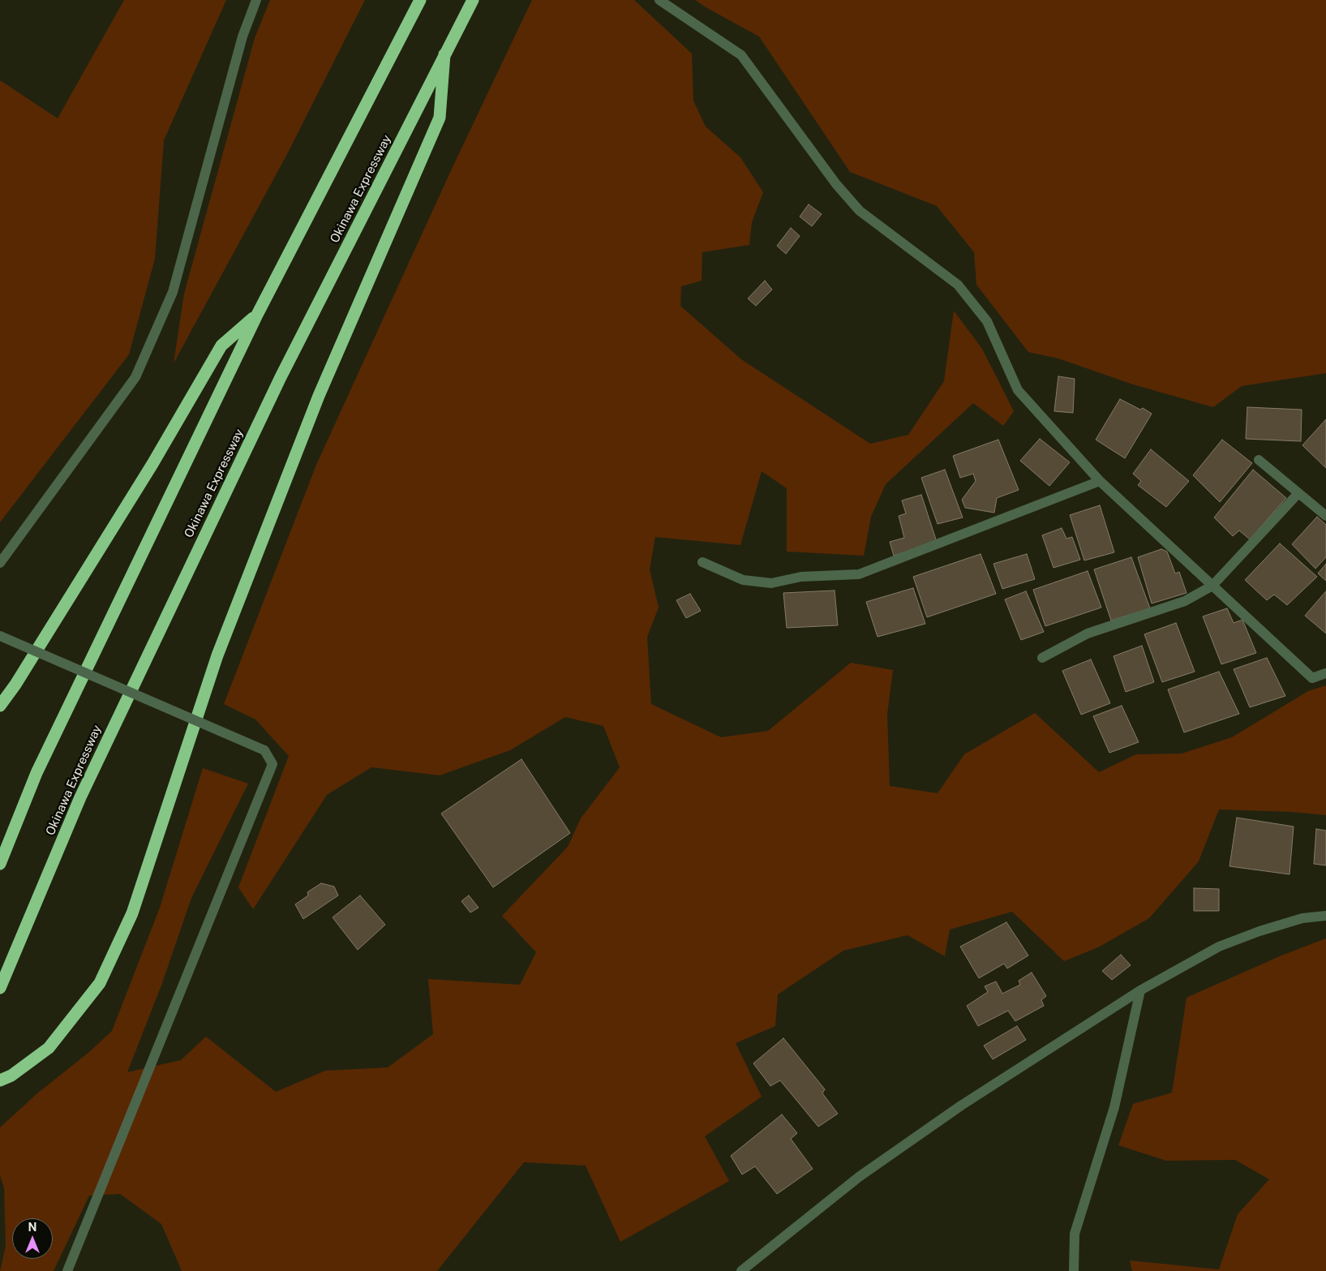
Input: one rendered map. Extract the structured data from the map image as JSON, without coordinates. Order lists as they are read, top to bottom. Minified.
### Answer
{"streets":{"highway":["Okinawa Expressway"]},"north":"top"}
